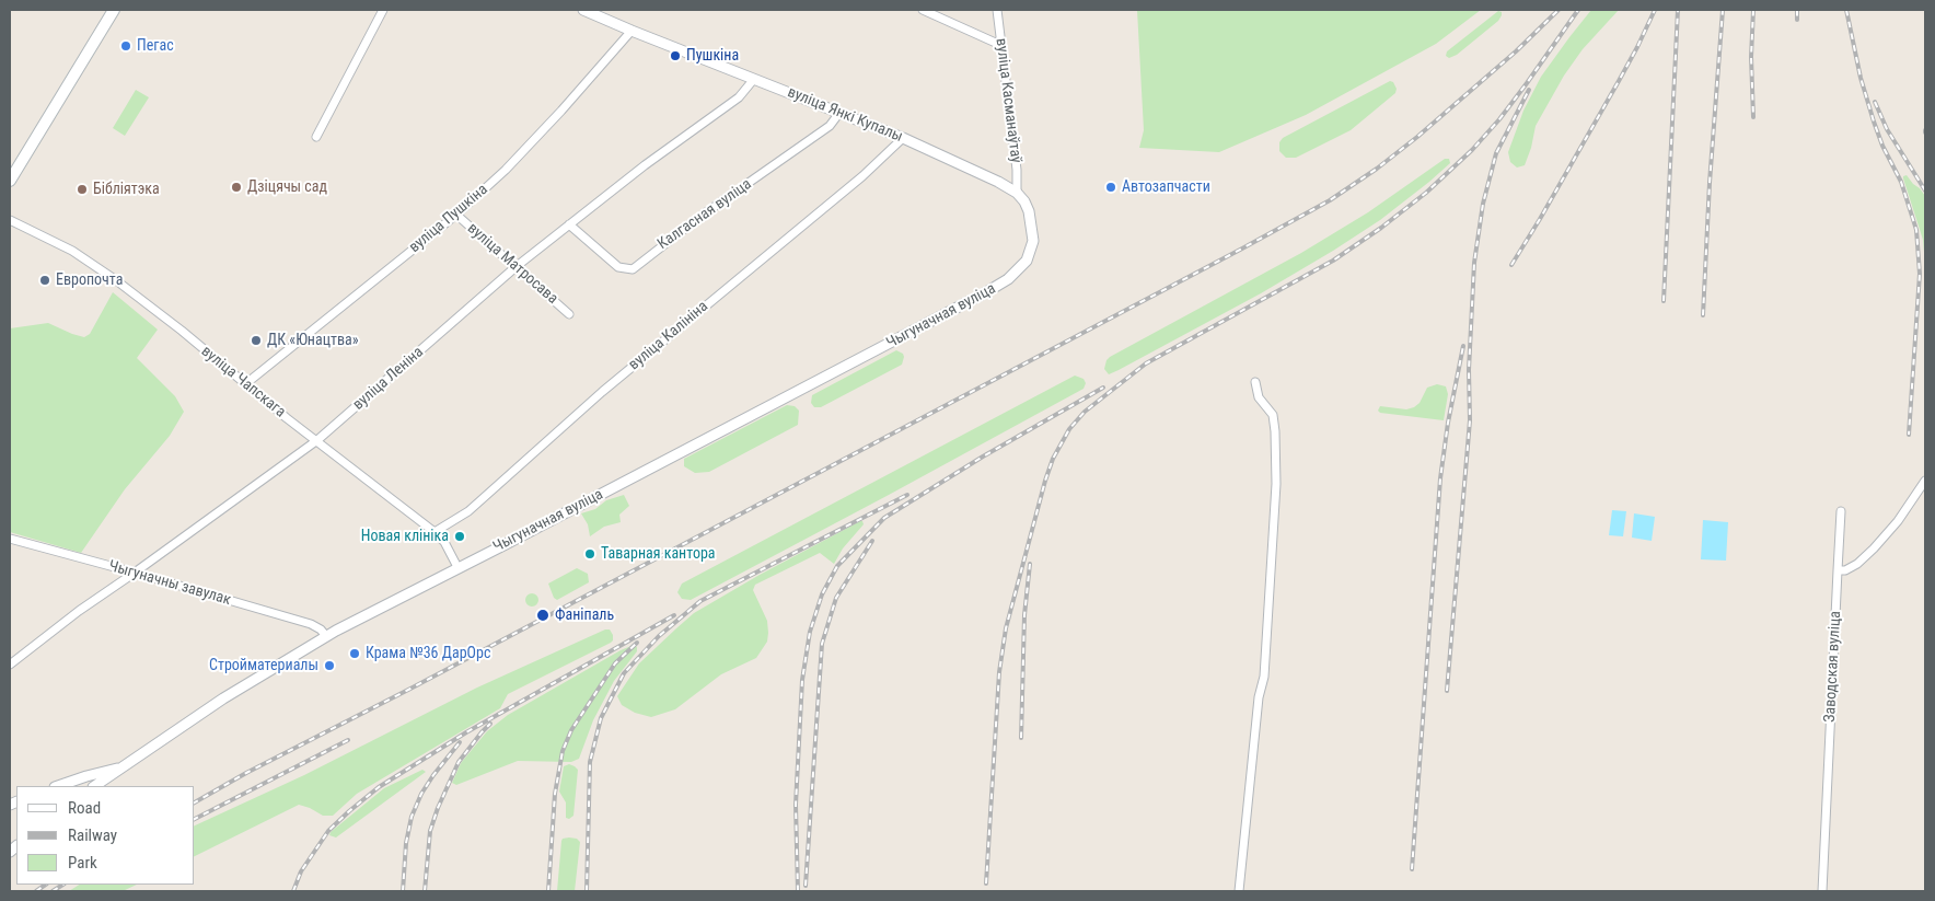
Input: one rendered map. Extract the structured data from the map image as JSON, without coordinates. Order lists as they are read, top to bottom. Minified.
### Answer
{"streets":{"street":["вуліца Касманаўтаў","вуліца Янкі Купалы","Калгасная вуліца","вуліца Пушкіна","вуліца Матросава","Чыгуначная вуліца","вуліца Калініна","вуліца Леніна","вуліца Чапскага","Чыгуначны завулак","Заводская вуліца"]},"crossings":[["вуліца Касманаўтаў","вуліца Янкі Купалы"],["вуліца Касманаўтаў","Чыгуначная вуліца"],["вуліца Янкі Купалы","Калгасная вуліца"],["вуліца Янкі Купалы","вуліца Пушкіна"],["вуліца Янкі Купалы","Чыгуначная вуліца"],["вуліца Янкі Купалы","вуліца Калініна"],["вуліца Янкі Купалы","вуліца Леніна"],["Калгасная вуліца","вуліца Леніна"],["вуліца Пушкіна","вуліца Матросава"],["вуліца Пушкіна","вуліца Чапскага"],["вуліца Матросава","вуліца Леніна"],["Чыгуначная вуліца","вуліца Чапскага"],["Чыгуначная вуліца","Чыгуначны завулак"],["вуліца Калініна","вуліца Чапскага"],["вуліца Леніна","вуліца Чапскага"],["вуліца Леніна","Чыгуначны завулак"]],"places":["Пегас","Пушкіна","Дзіцячы сад","Автозапчасти","Бібліятэка","Европочта","ДК «Юнацтва»","Новая клініка","Таварная кантора","Фаніпаль","Крама №36 ДарОрс","Стройматериалы"],"legend":["Road","Railway","Park"]}
